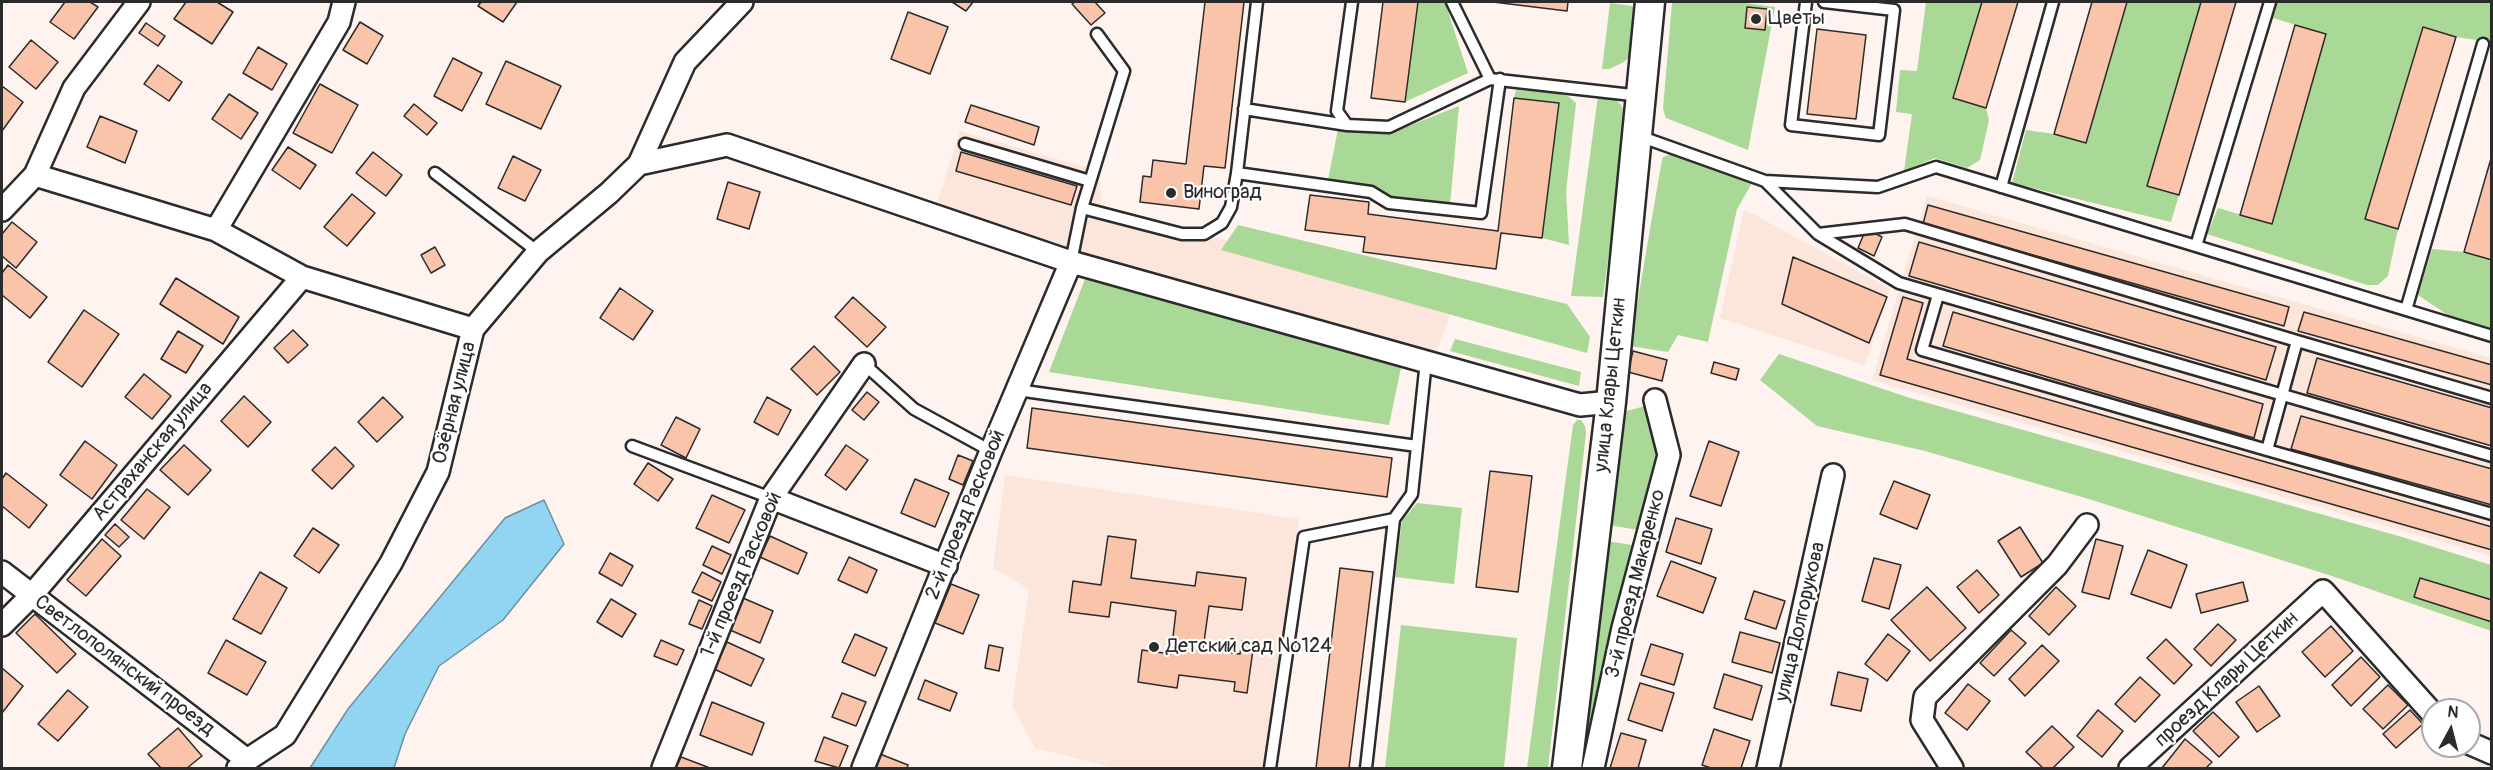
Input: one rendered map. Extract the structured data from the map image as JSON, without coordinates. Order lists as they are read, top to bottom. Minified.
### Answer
{"streets":{"main road":["улица Клары Цеткин"],"street":["Озёрная улица","Астраханская улица","2-й проезд Расковой","1-й проезд Расковой","3-й проезд Макаренко","улица Долгорукова","Светлополянский проезд","проезд Клары Цеткин"]},"crossings":[["Озёрная улица","Светлополянский проезд"],["Астраханская улица","Светлополянский проезд"]],"places":["Цветы","Виноград","Детский сад №124"],"north":"top"}
